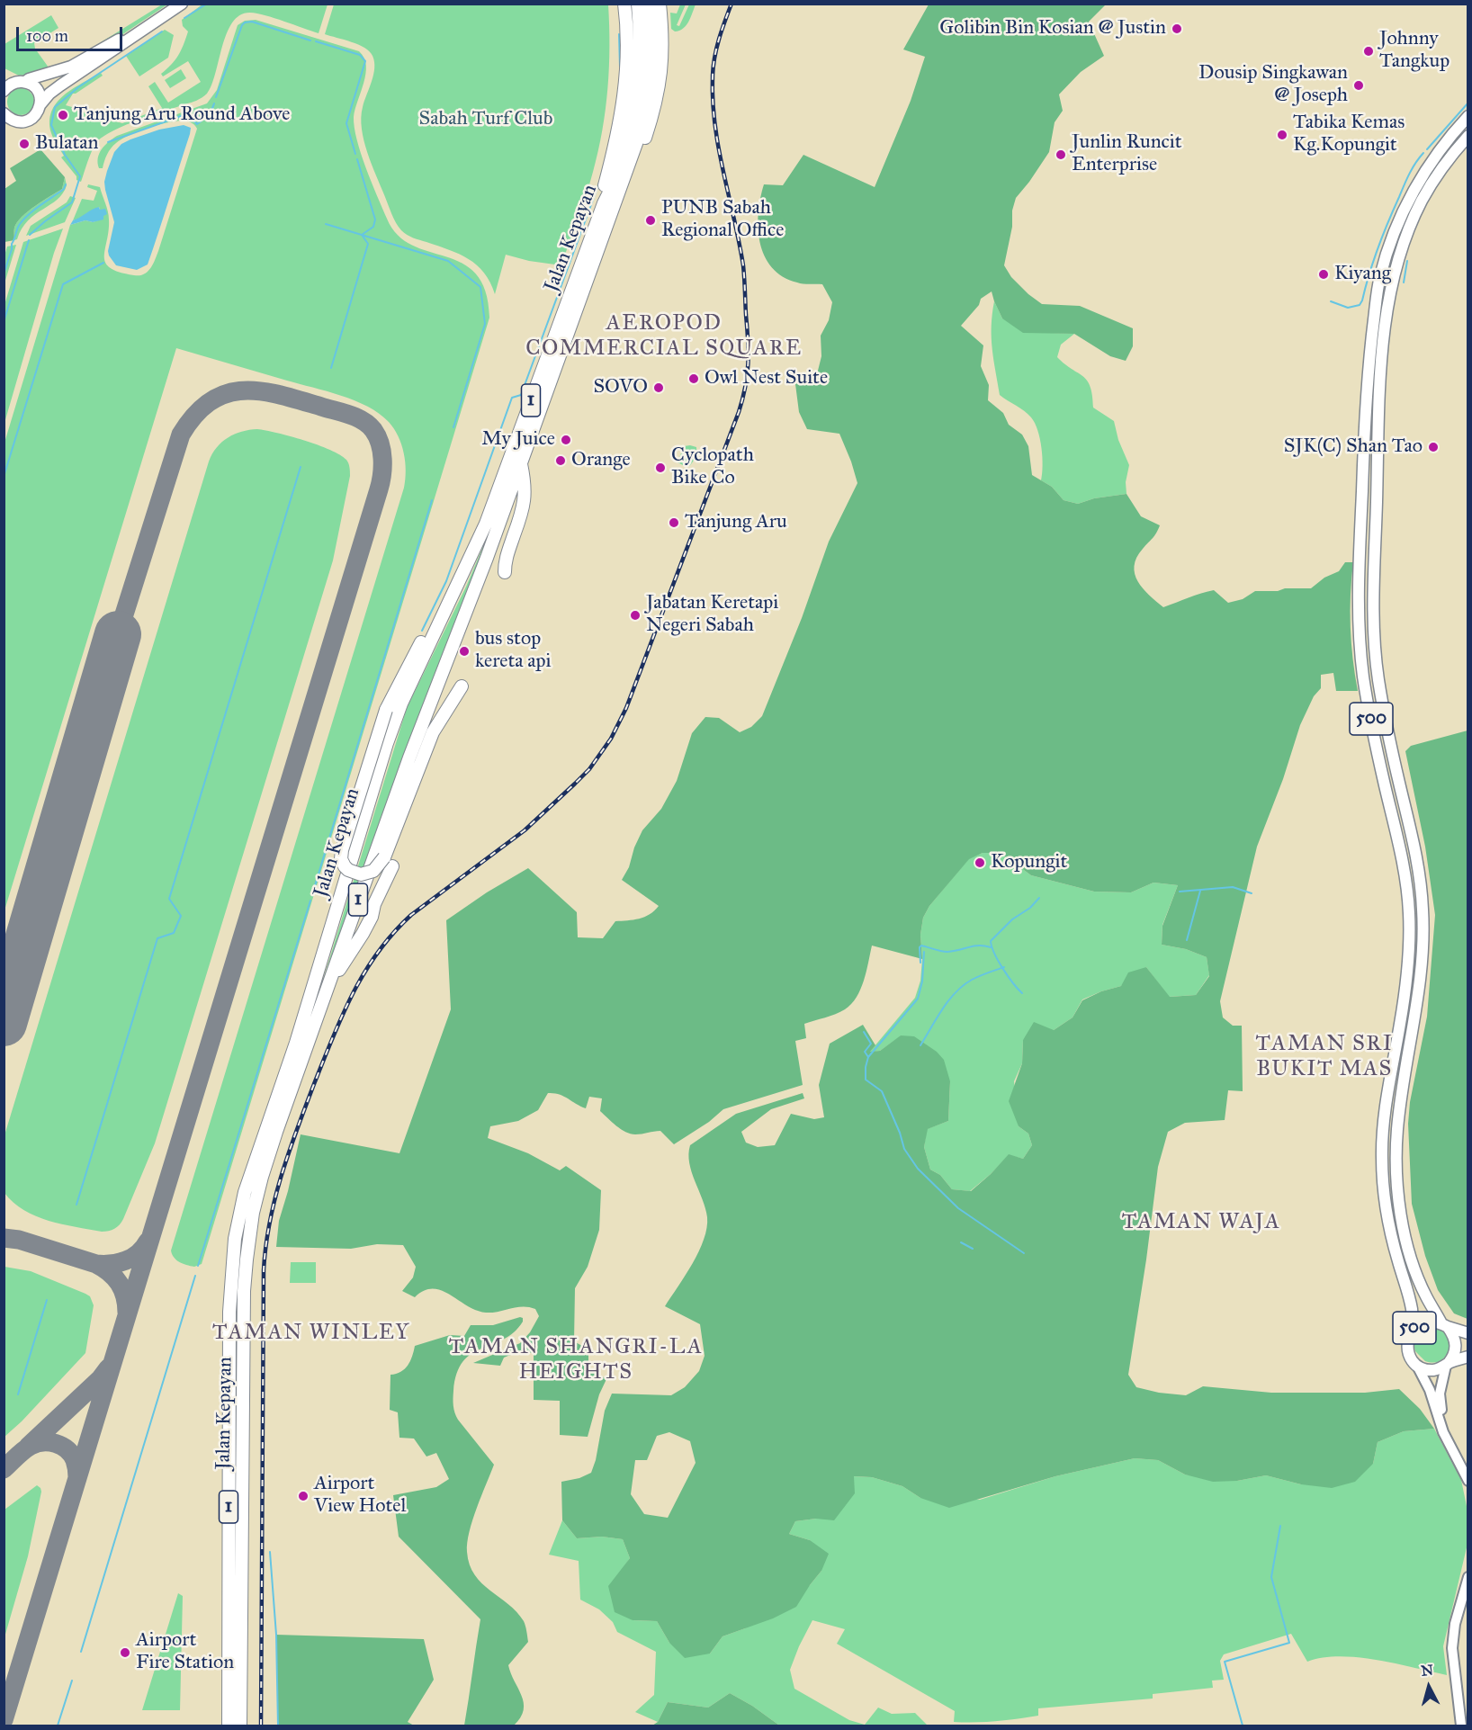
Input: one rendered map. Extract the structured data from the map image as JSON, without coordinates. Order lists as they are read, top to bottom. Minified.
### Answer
{"streets":{"highway":["Jalan Kepayan","1"],"main road":["500"]},"districts":["AEROPOD COMMERCIAL SQUARE","TAMAN SRI BUKIT MAS","TAMAN WAJA","TAMAN WINLEY","TAMAN SHANGRI-LA HEIGHTS"],"parks":["Sabah Turf Club"],"places":["Golibin Bin Kosian @ Justin","Johnny Tangkup","Dousip Singkawan @ Joseph","Tanjung Aru Round Above","Tabika Kemas Kg.Kopungit","Bulatan","Junlin Runcit Enterprise","PUNB Sabah Regional Office","Kiyang","Owl Nest Suite","SOVO","My Juice","SJK(C) Shan Tao","Orange","Cyclopath Bike Co","Tanjung Aru","Jabatan Keretapi Negeri Sabah","bus stop kereta api","Kopungit","Airport View Hotel","Airport Fire Station"],"scale_bar":"100 m","north":"top"}
